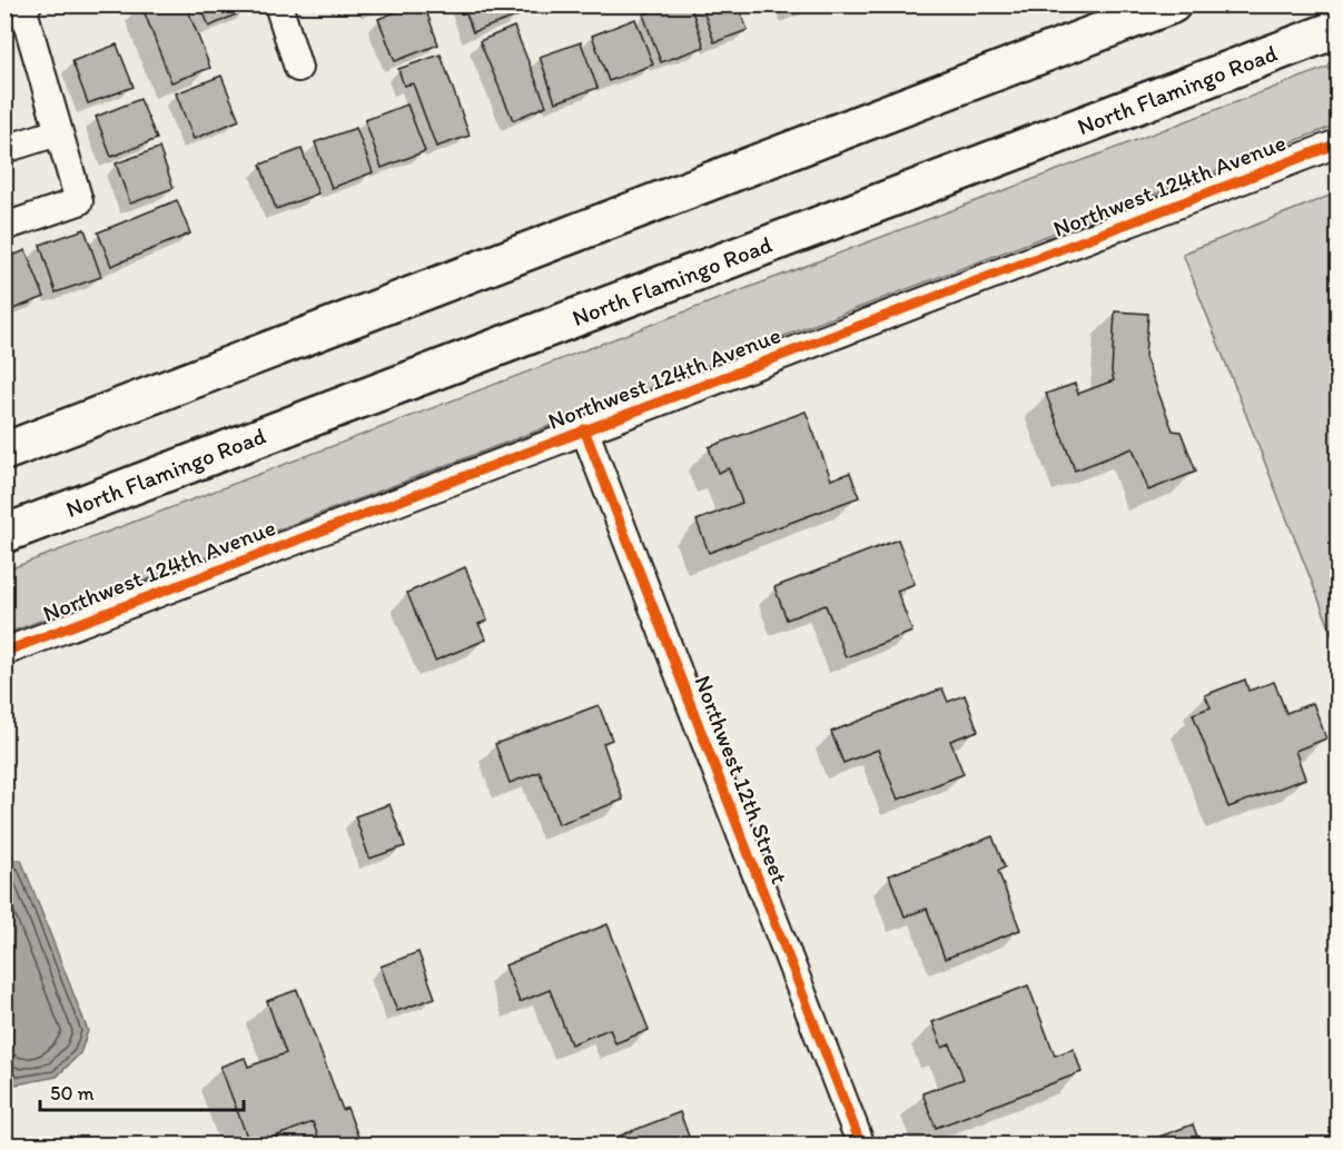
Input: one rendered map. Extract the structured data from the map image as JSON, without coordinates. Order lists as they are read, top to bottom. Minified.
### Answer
{"streets":{"highway":["North Flamingo Road"],"street":["Northwest 124th Avenue","Northwest 12th Street"]},"crossings":[["Northwest 124th Avenue","Northwest 12th Street"]],"scale_bar":"50 m"}
